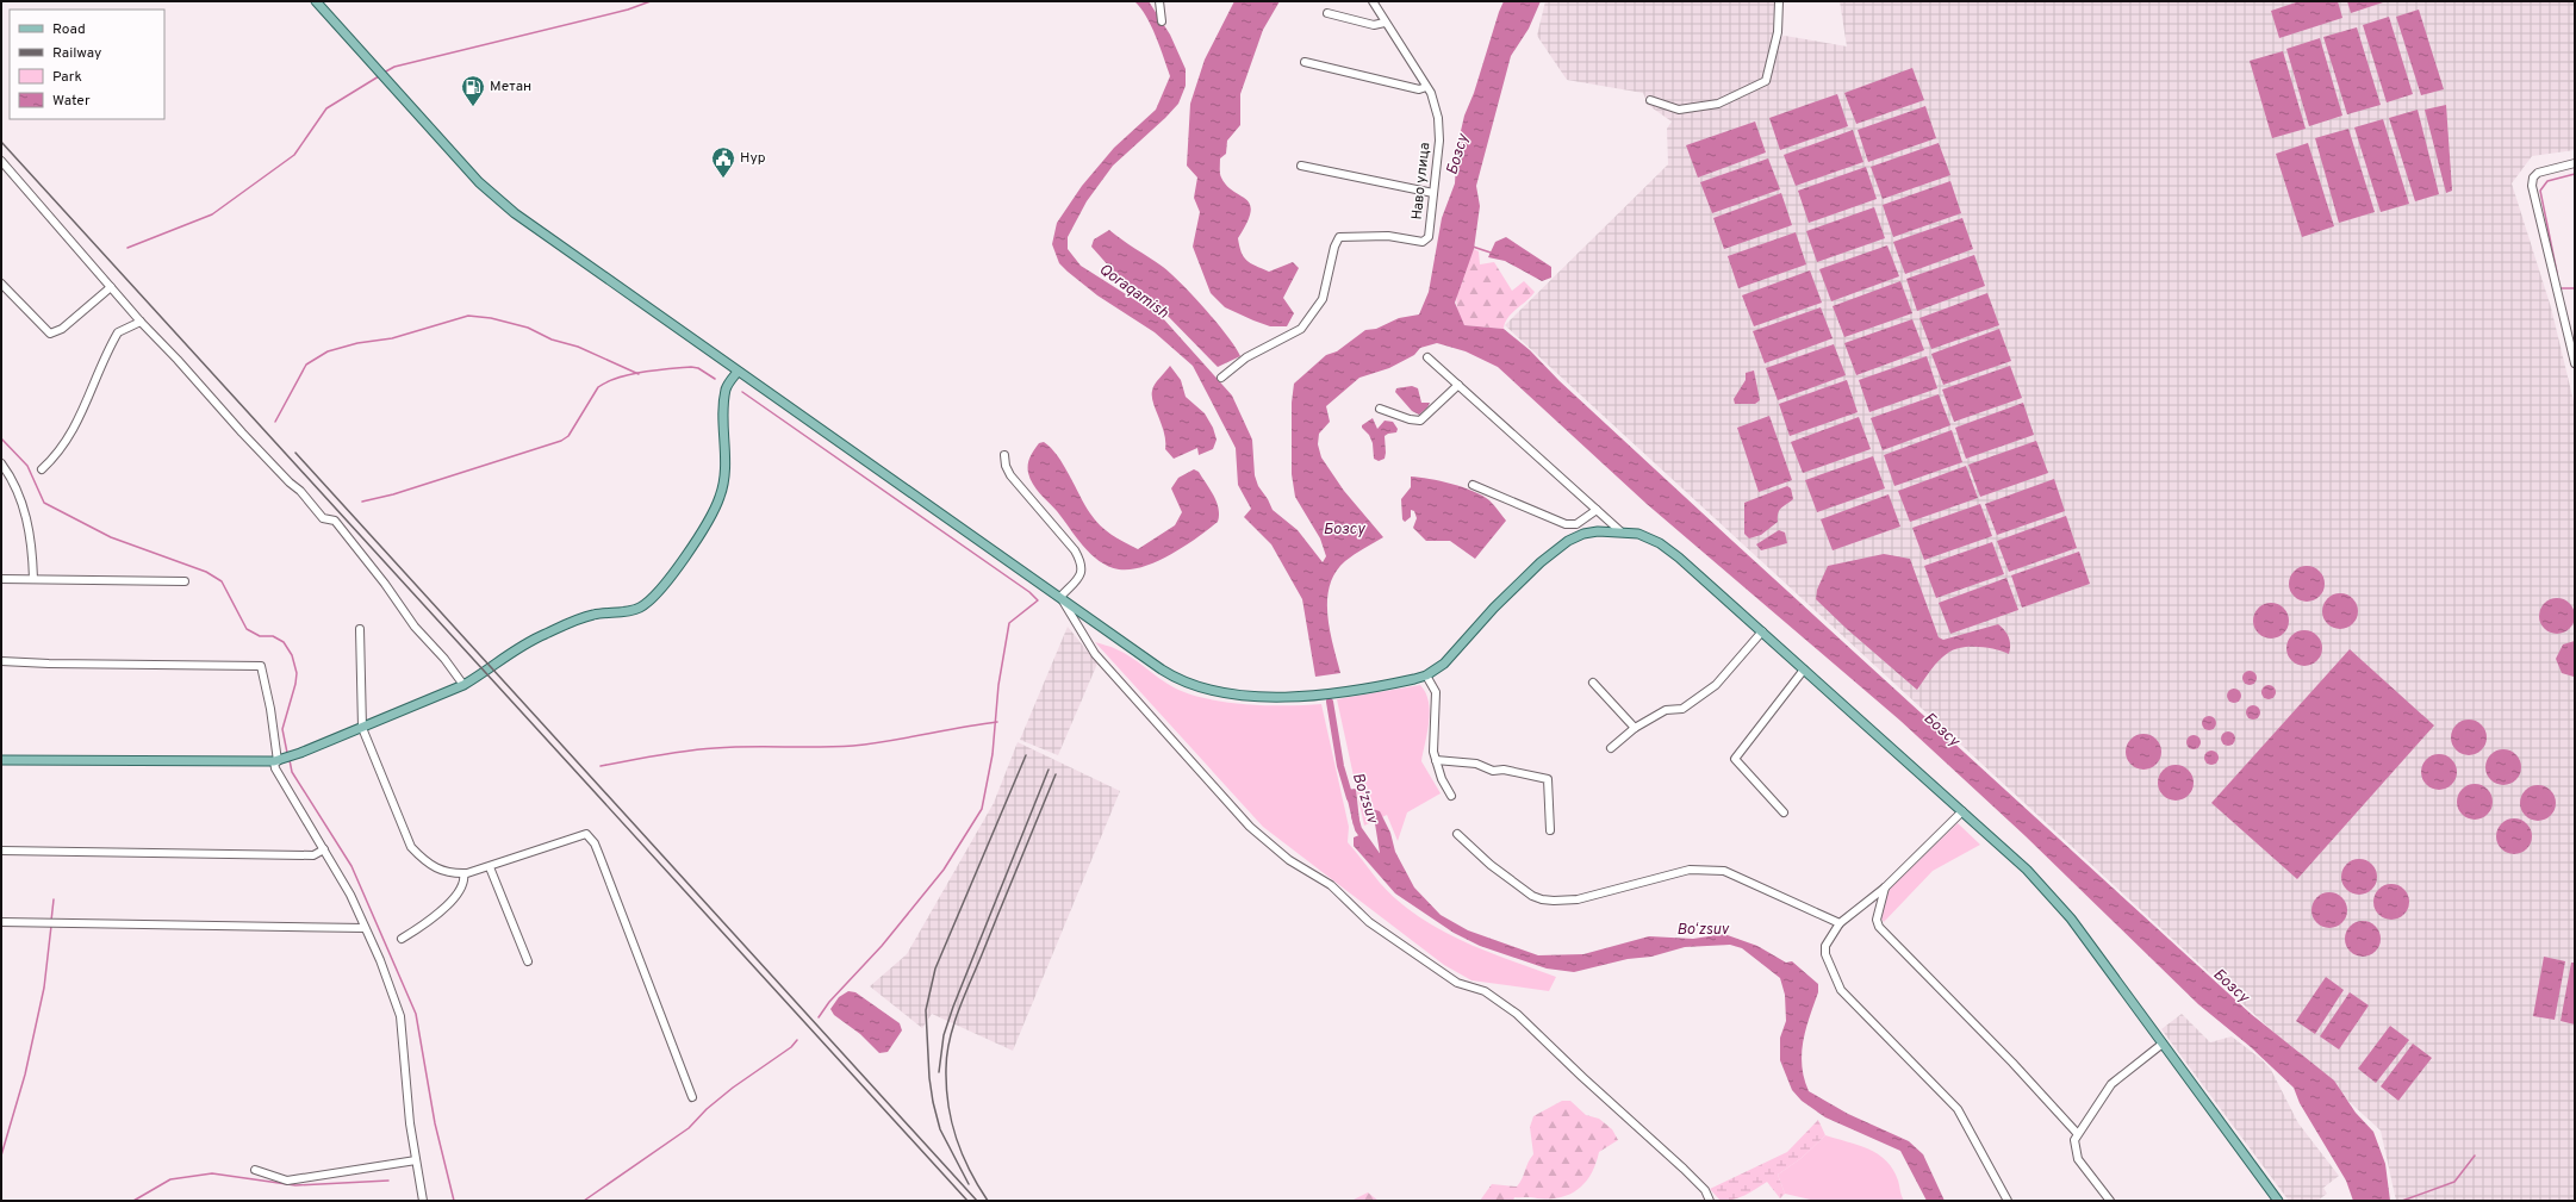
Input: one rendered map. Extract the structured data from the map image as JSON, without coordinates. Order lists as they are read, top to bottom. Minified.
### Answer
{"streets":{"street":["Наво улица"]},"water":["Бозсу","Qoraqamish","Bo'zsuv","Boʻzsuv"],"places":{"fuel station":["Метан"],"public building":["Нур"]},"legend":["Road","Railway","Park","Water"]}
